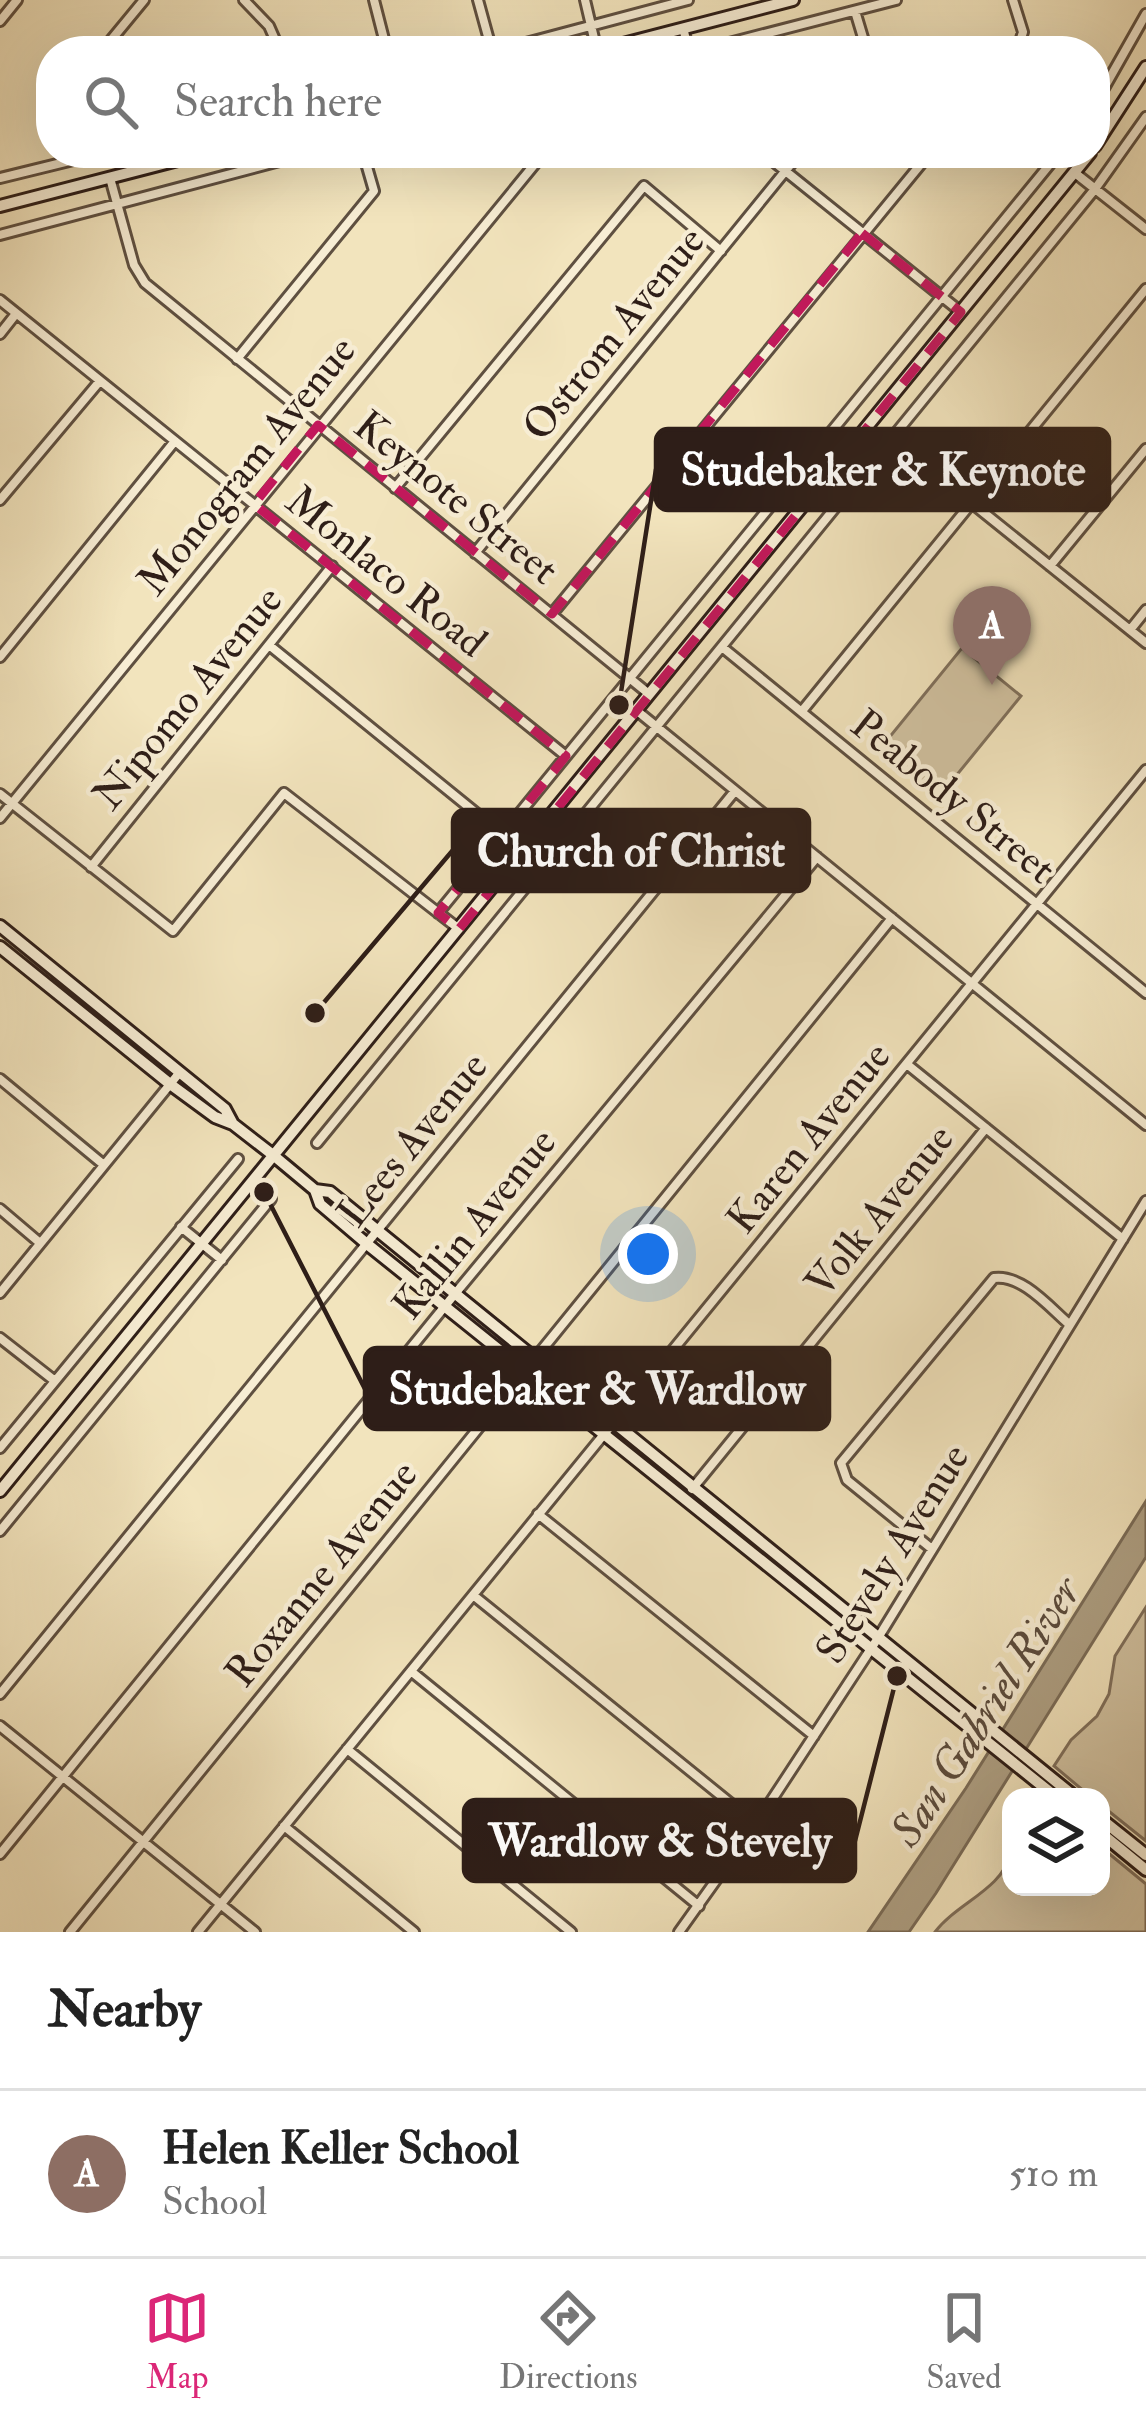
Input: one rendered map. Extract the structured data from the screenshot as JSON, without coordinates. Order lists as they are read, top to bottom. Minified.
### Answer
{"streets":{"street":["Ostrom Avenue","Monogram Avenue","Keynote Street","Monlaco Road","Nipomo Avenue","Peabody Street","Karen Avenue","Lees Avenue","Volk Avenue","Kallin Avenue","Stevely Avenue","Roxanne Avenue"]},"crossings":[["Ostrom Avenue","Keynote Street"],["Monogram Avenue","Keynote Street"],["Monogram Avenue","Monlaco Road"],["Monlaco Road","Nipomo Avenue"],["Peabody Street","Karen Avenue"]],"water":["San Gabriel River"],"places":["Studebaker & Keynote","Church of Christ","Studebaker & Wardlow","Wardlow & Stevely"],"page":{"search":"Search here","pins":"A","heading":"Nearby","list":[{"mark":"A","name":"Helen Keller School","note":"School","value":"510 m"}],"nav":["Map","Directions","Saved"]}}
